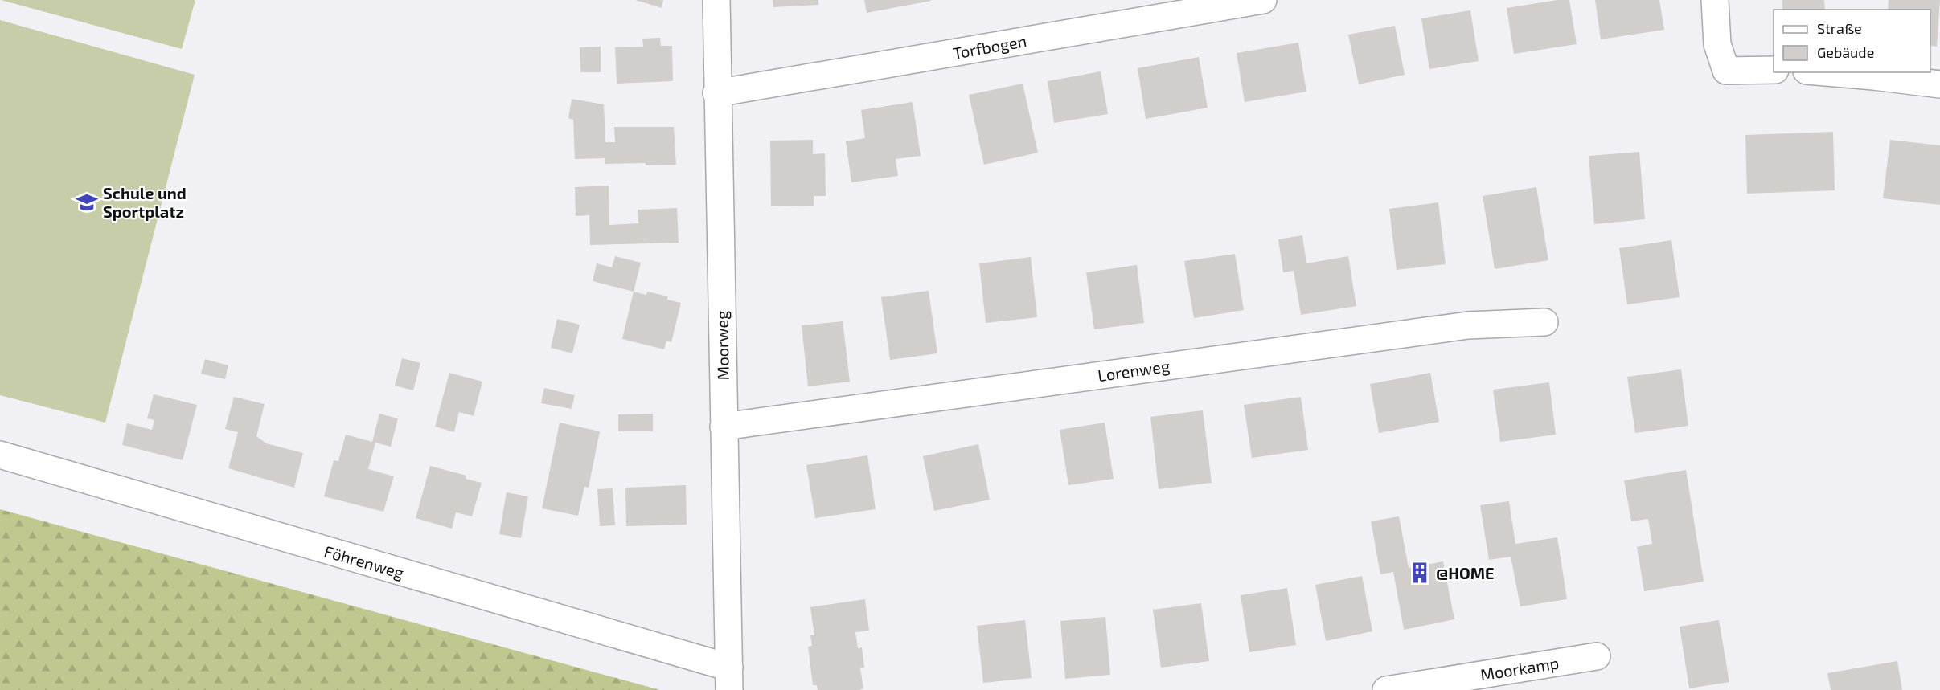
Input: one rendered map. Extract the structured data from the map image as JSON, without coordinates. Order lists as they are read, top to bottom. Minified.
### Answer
{"streets":{"street":["Torfbogen","Moorweg","Lorenweg","Föhrenweg","Moorkamp"]},"crossings":[["Torfbogen","Moorweg"],["Moorweg","Lorenweg"],["Moorweg","Föhrenweg"]],"places":{"school or university":["Schule und Sportplatz"],"building":["@HOME"]},"legend":["Straße","Gebäude"]}
